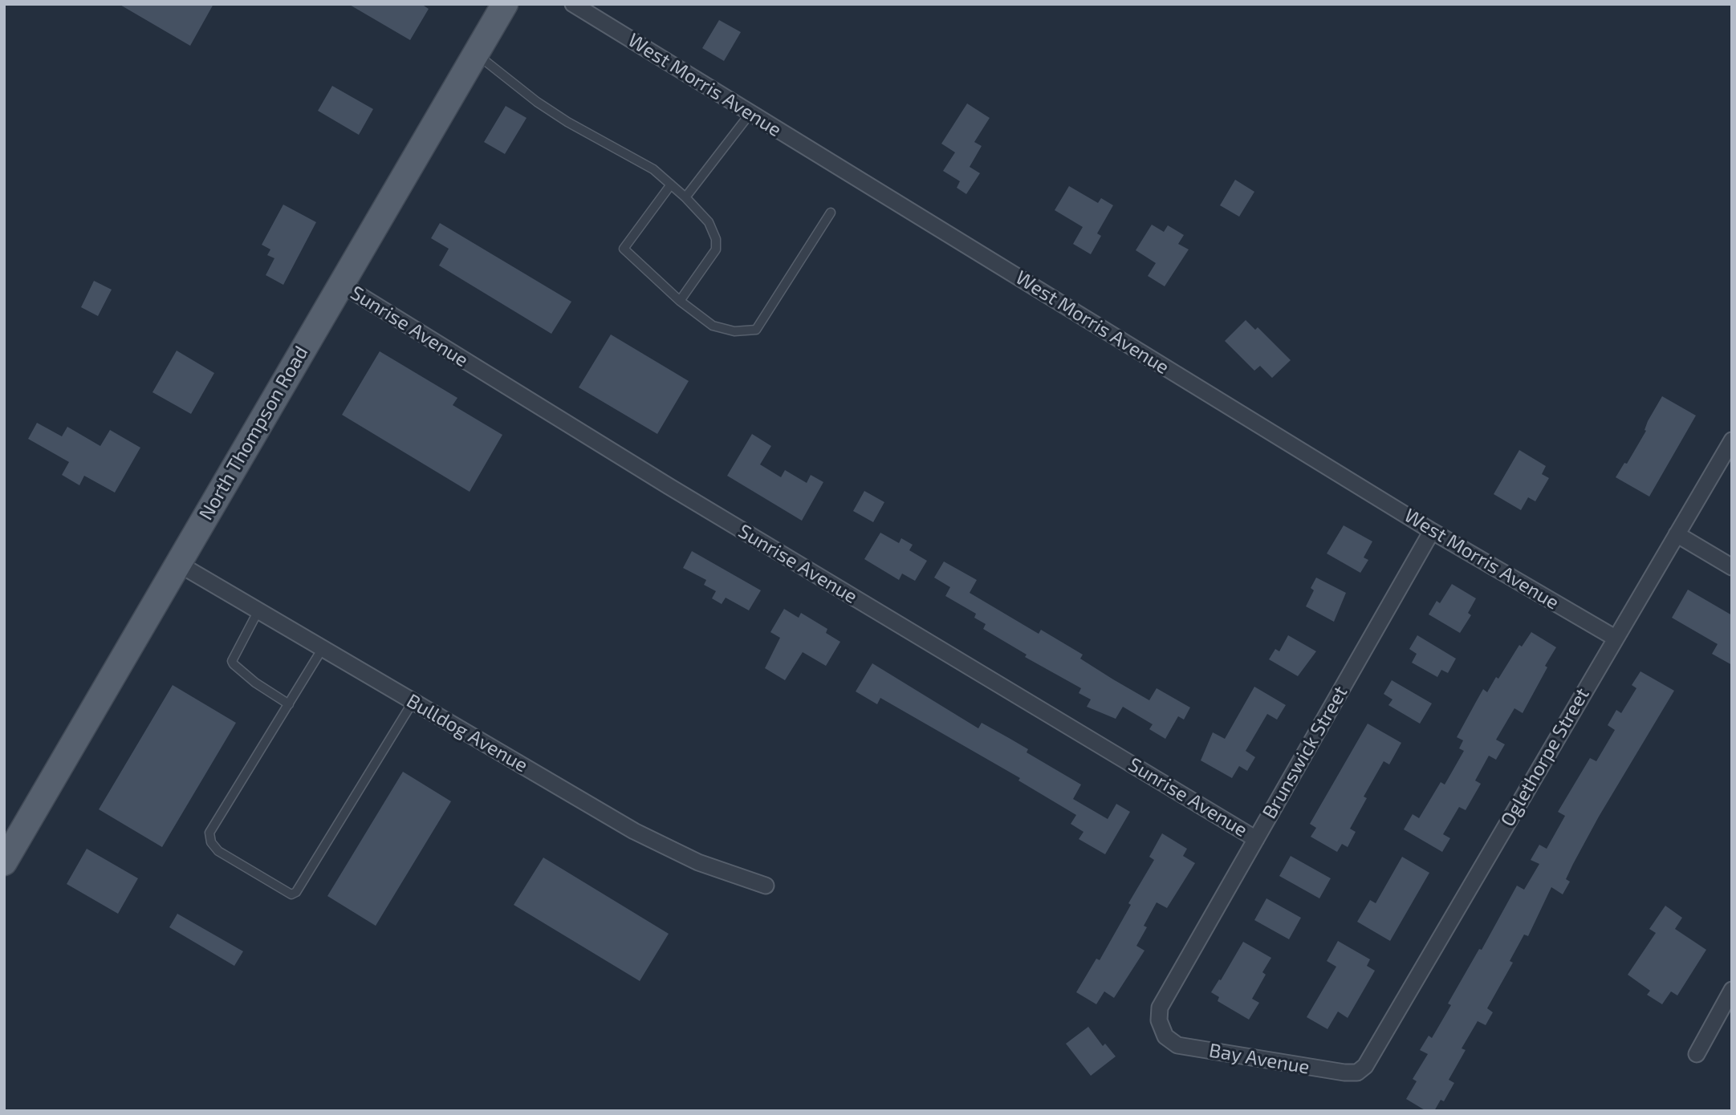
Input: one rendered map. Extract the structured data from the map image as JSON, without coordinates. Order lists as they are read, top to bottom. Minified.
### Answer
{"streets":{"main road":["North Thompson Road"],"street":["West Morris Avenue","Sunrise Avenue","Bulldog Avenue","Brunswick Street","Oglethorpe Street","Bay Avenue"]},"crossings":[["West Morris Avenue","Brunswick Street"],["West Morris Avenue","Oglethorpe Street"],["Sunrise Avenue","North Thompson Road"],["Sunrise Avenue","Brunswick Street"],["North Thompson Road","Bulldog Avenue"],["Brunswick Street","Bay Avenue"],["Oglethorpe Street","Bay Avenue"]]}
